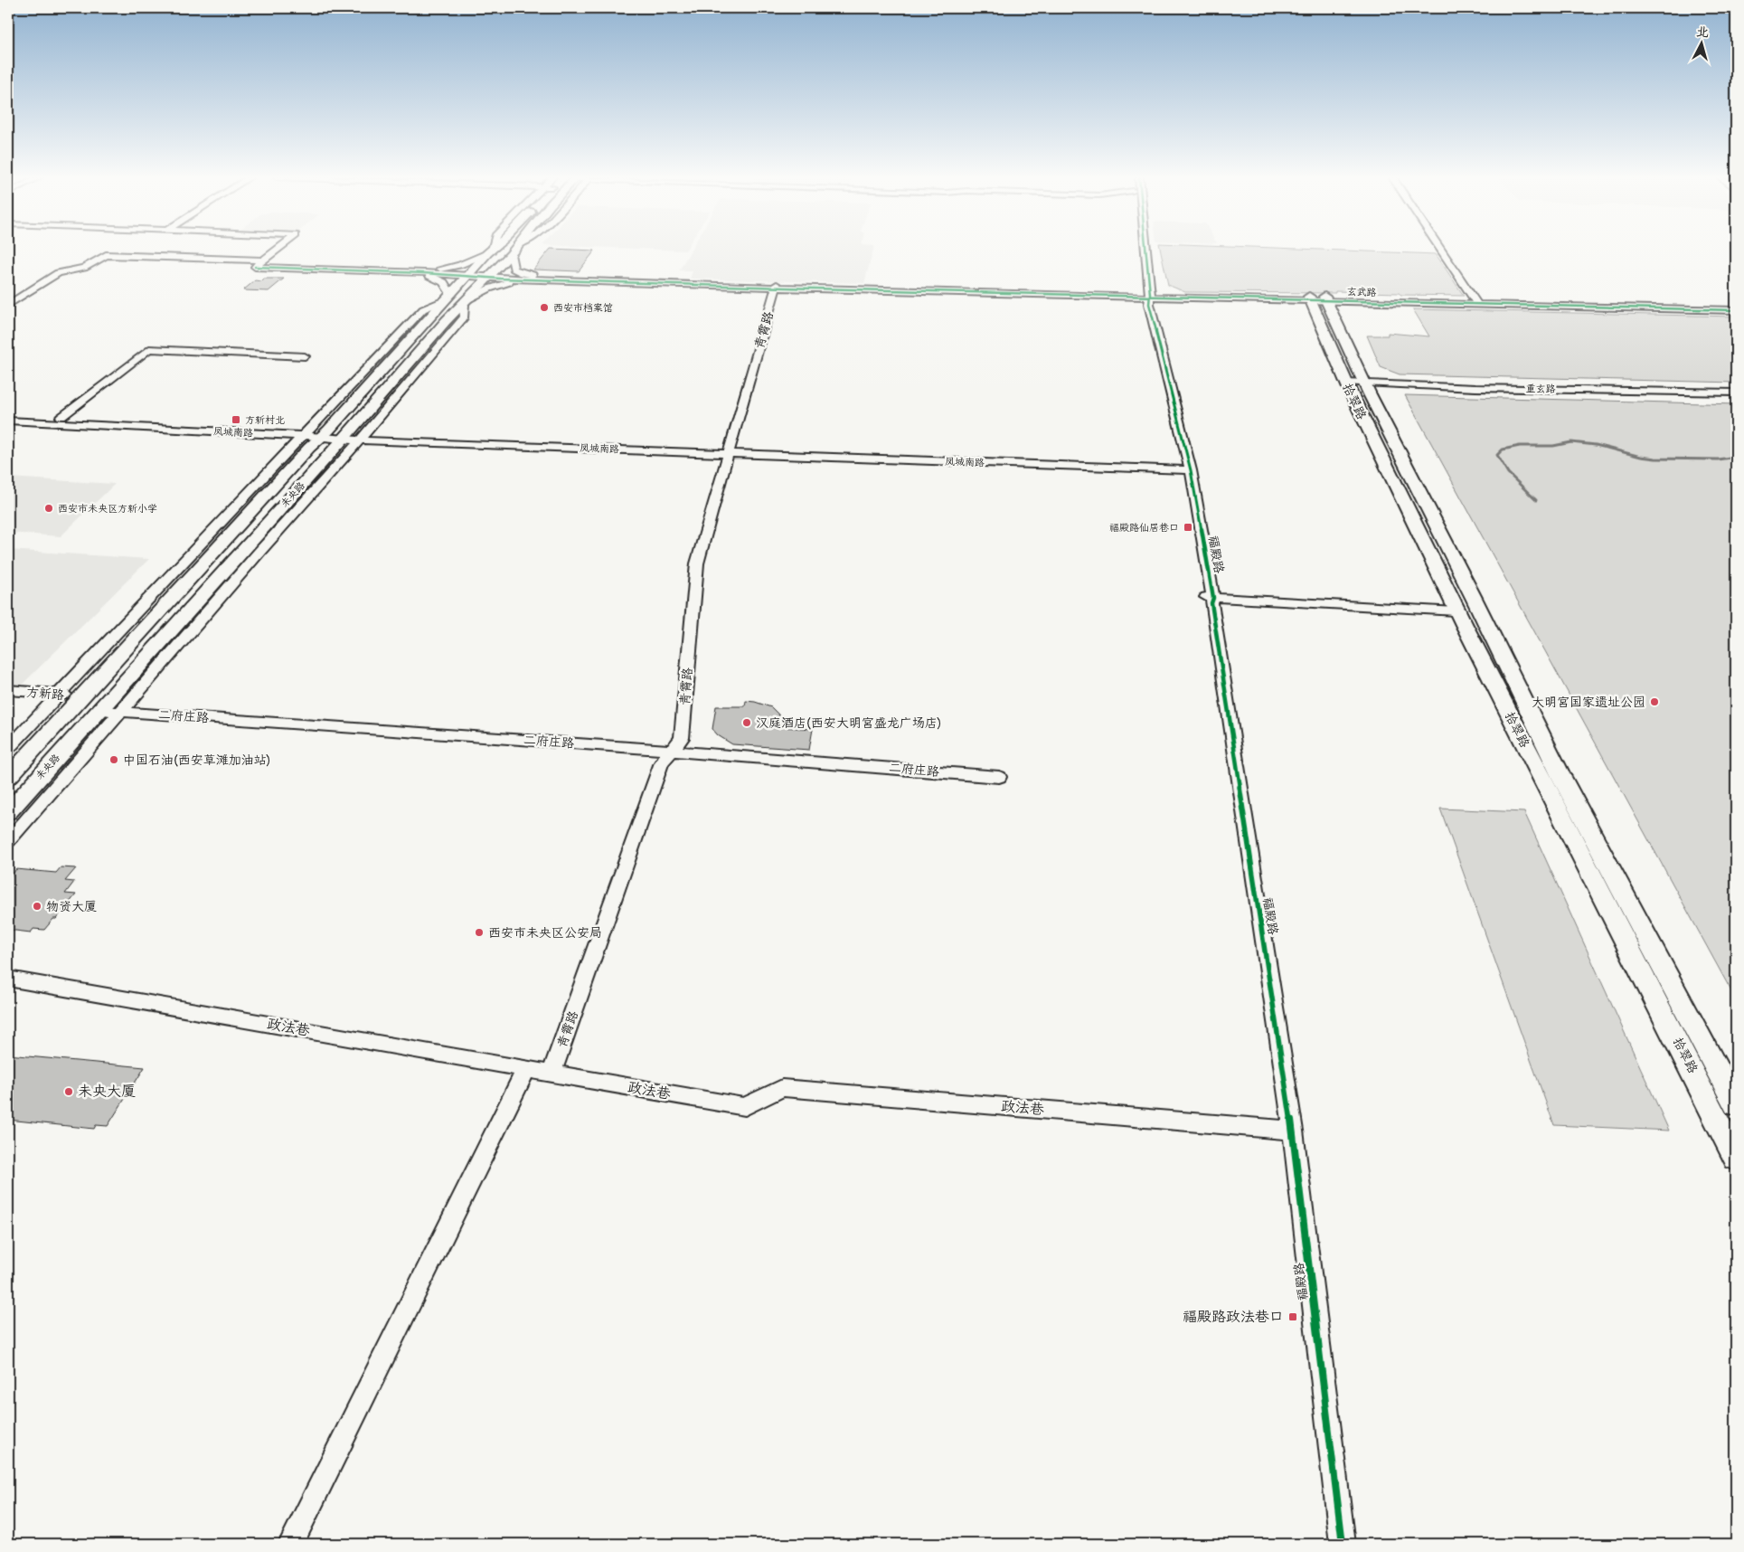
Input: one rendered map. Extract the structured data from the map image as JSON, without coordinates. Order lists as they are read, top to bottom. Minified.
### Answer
{"streets":{"main road":["拾翠路","未央路"],"street":["玄武路","青霄路","重玄路","凤城南路","福殿路","方新路","二府庄路","政法巷"]},"crossings":[["玄武路","青霄路"],["玄武路","拾翠路"],["玄武路","未央路"],["玄武路","福殿路"],["青霄路","凤城南路"],["青霄路","二府庄路"],["青霄路","政法巷"],["重玄路","拾翠路"],["凤城南路","未央路"],["凤城南路","福殿路"],["未央路","方新路"],["未央路","二府庄路"],["福殿路","政法巷"]],"places":{"other":["西安市档案馆","西安市未央区方新小学","大明宫国家遗址公园","汉庭酒店(西安大明宫盛龙广场店)","中国石油(西安草滩加油站)","物资大厦","西安市未央区公安局","未央大厦"],"transit":["方新村北","福殿路仙居巷口","福殿路政法巷口"]},"north":"top"}
